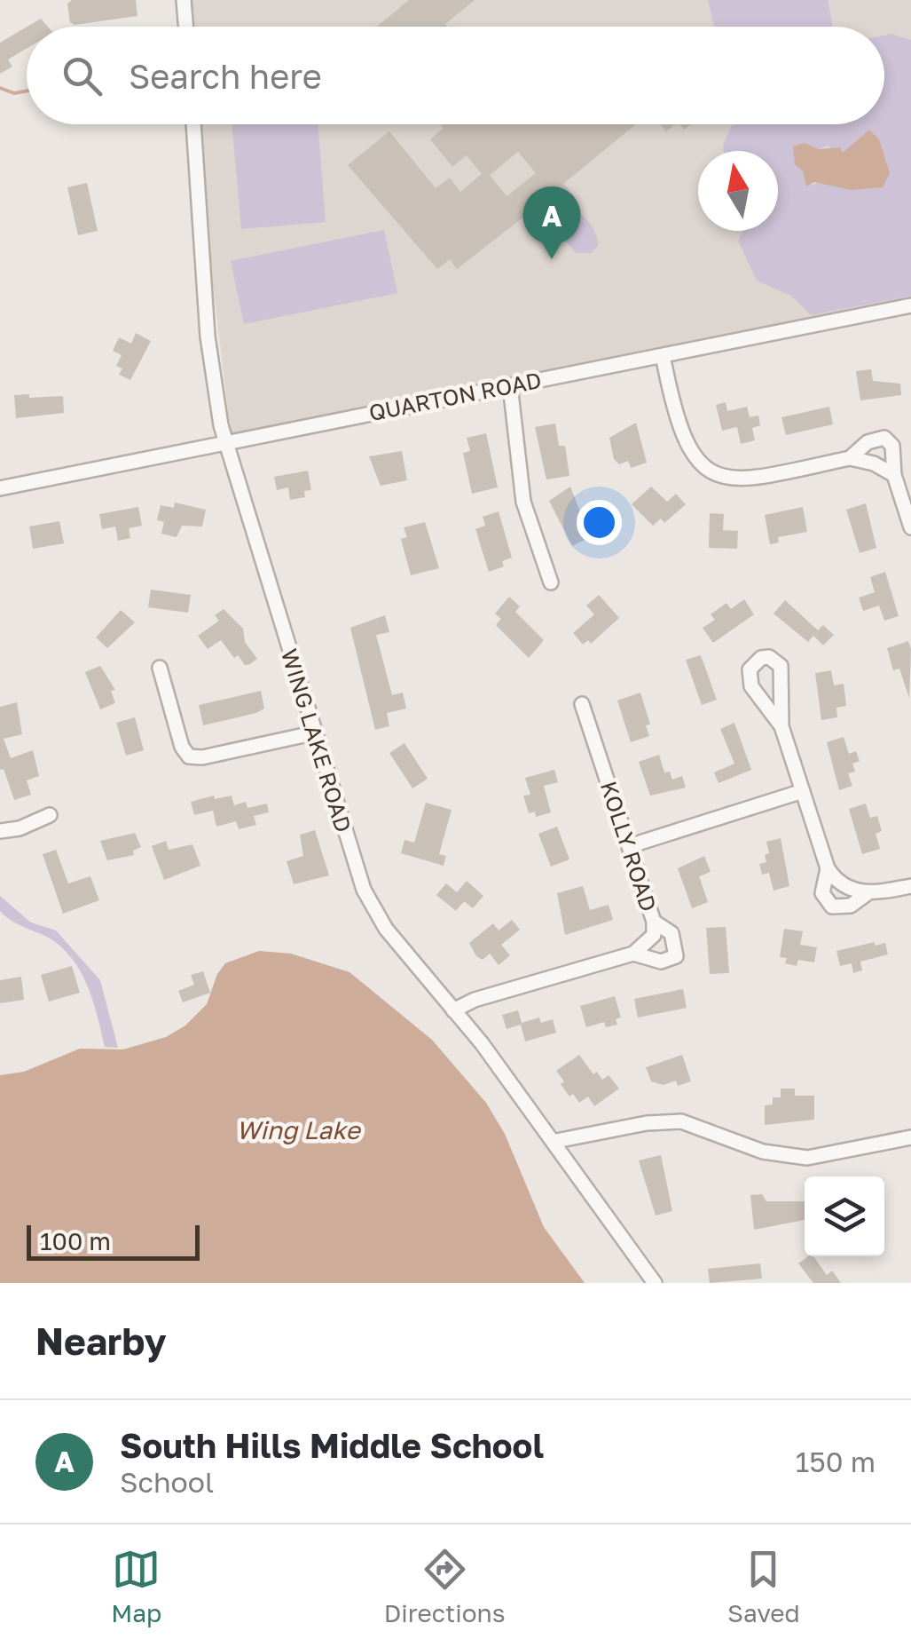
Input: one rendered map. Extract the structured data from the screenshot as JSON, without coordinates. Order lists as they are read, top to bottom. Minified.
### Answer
{"streets":{"street":["QUARTON ROAD","WING LAKE ROAD","KOLLY ROAD"]},"crossings":[["QUARTON ROAD","WING LAKE ROAD"]],"water":["Wing Lake"],"scale_bar":"100 m","north":"top","page":{"search":"Search here","pins":"A","scale":"100 m","heading":"Nearby","list":[{"mark":"A","name":"South Hills Middle School","note":"School","value":"150 m"}],"nav":["Map","Directions","Saved"]}}
